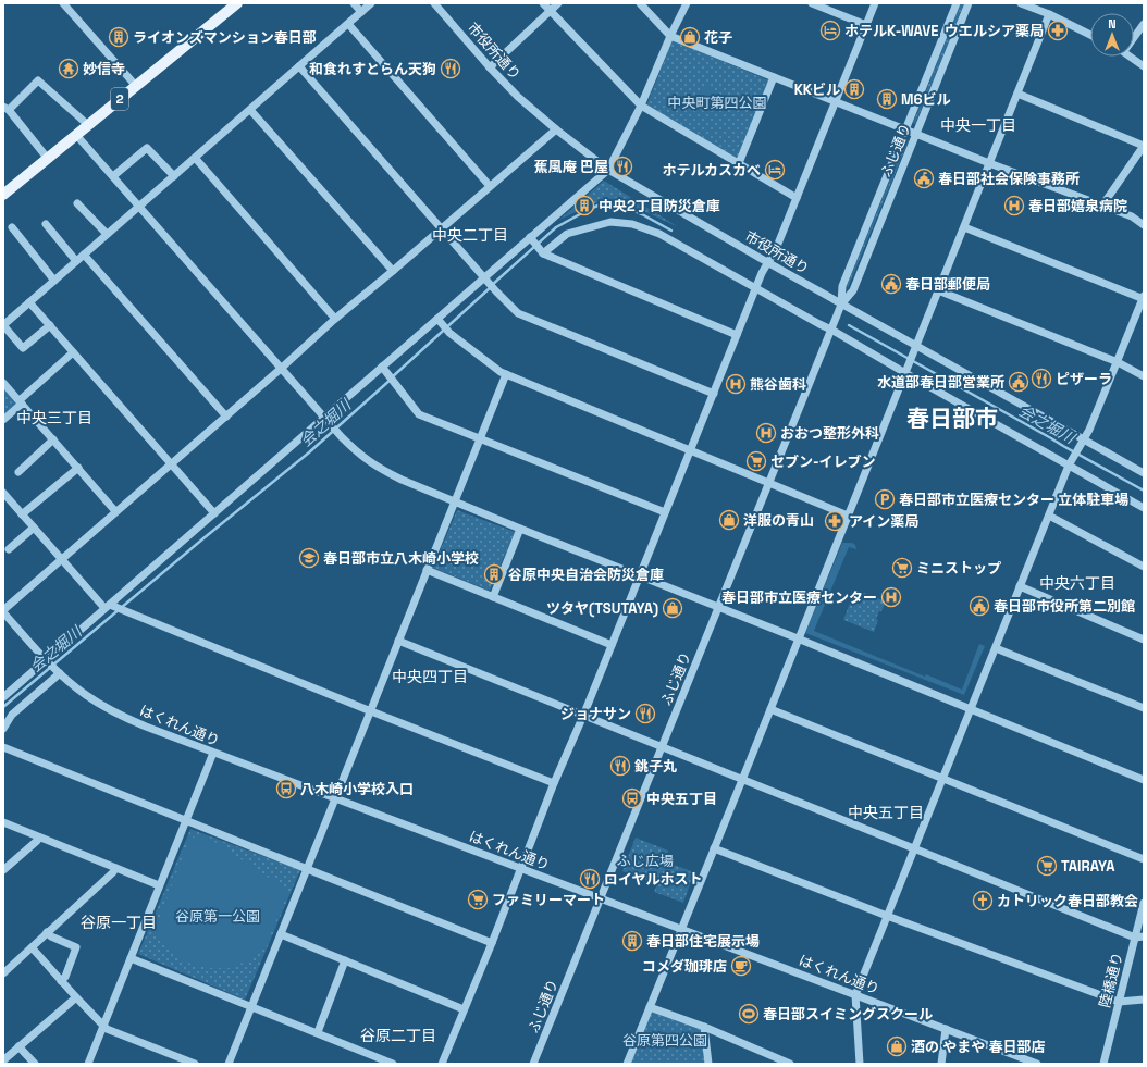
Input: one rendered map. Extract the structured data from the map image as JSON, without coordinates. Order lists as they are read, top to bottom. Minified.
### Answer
{"streets":{"main road":["2"],"street":["市役所通り","ふじ通り","はくれん通り","陸橋通り"]},"crossings":[["市役所通り","ふじ通り"],["ふじ通り","はくれん通り"]],"districts":["中央一丁目","中央二丁目","中央三丁目","春日部市","中央六丁目","中央四丁目","中央五丁目","谷原一丁目","谷原二丁目"],"water":["会之堀川"],"parks":["中央町第四公園","ふじ広場","谷原第一公園","谷原第四公園"],"places":{"hotel":["ホテルK-WAVE","ホテルカスカベ"],"pharmacy":["ウエルシア薬局","アイン薬局"],"building":["ライオンズマンション春日部","KKビル","M6ビル","中央2丁目防災倉庫","谷原中央自治会防災倉庫","春日部住宅展示場"],"shop":["花子","洋服の青山","ツタヤ(TSUTAYA)","酒の やまや 春日部店"],"temple":["妙信寺"],"restaurant":["和食れすとらん天狗","蕉風庵 巴屋","ピザーラ","ジョナサン","銚子丸","ロイヤルホスト"],"public building":["春日部社会保険事務所","春日部郵便局","水道部春日部営業所","春日部市役所第二別館"],"hospital":["春日部嬉泉病院","熊谷歯科","おおつ整形外科","春日部市立医療センター"],"supermarket":["セブン-イレブン","ミニストップ","TAIRAYA","ファミリーマート"],"parking":["春日部市立医療センター 立体駐車場"],"school or university":["春日部市立八木崎小学校"],"bus stop":["八木崎小学校入口","中央五丁目"],"church":["カトリック春日部教会"],"cafe":["コメダ珈琲店"],"sports":["春日部スイミングスクール"]},"north":"top"}
